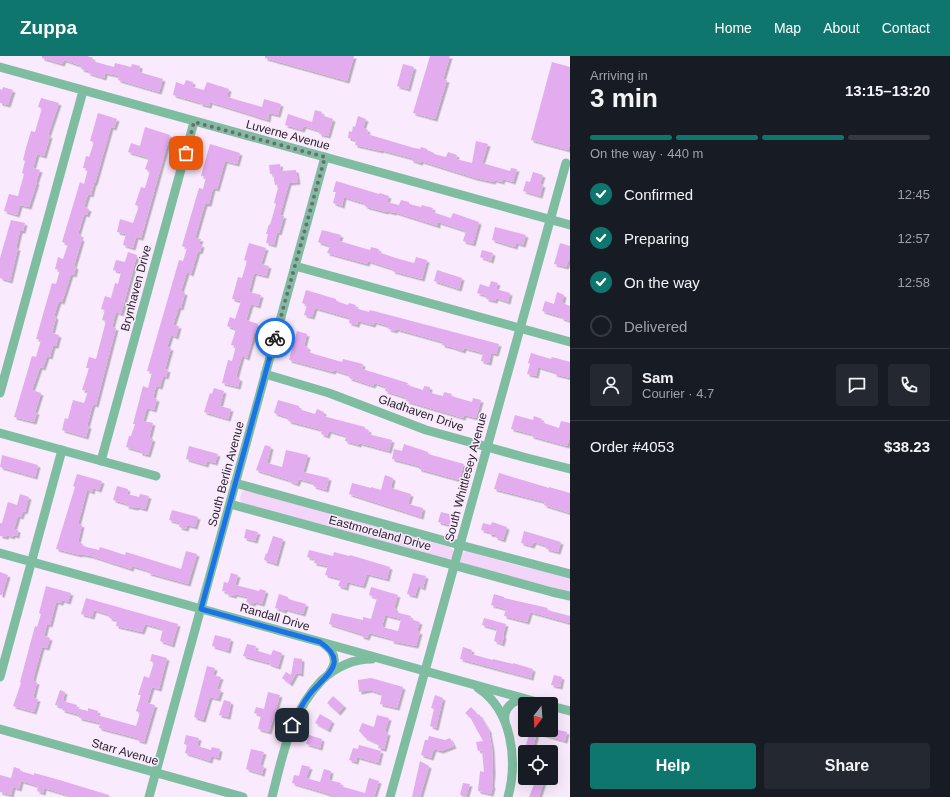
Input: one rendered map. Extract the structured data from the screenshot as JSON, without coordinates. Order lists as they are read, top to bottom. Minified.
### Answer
{"streets":{"street":["Luverne Avenue","Brynhaven Drive","Gladhaven Drive","South Berlin Avenue","South Whittlesey Avenue","Eastmoreland Drive","Randall Drive","Starr Avenue"]},"crossings":[["Luverne Avenue","Brynhaven Drive"],["Luverne Avenue","South Berlin Avenue"],["Luverne Avenue","South Whittlesey Avenue"],["Gladhaven Drive","South Berlin Avenue"],["Gladhaven Drive","South Whittlesey Avenue"],["South Berlin Avenue","Eastmoreland Drive"],["South Berlin Avenue","Randall Drive"],["South Berlin Avenue","Starr Avenue"],["South Whittlesey Avenue","Eastmoreland Drive"],["South Whittlesey Avenue","Randall Drive"]],"north":"bottom","page":{"header":"Zuppa","nav":["Home","Map","About","Contact"],"heading":["3 min","Arriving in","13:15–13:20"],"panel":["Sam","Courier · 4.7","Order #4053","$38.23"],"bar":"On the way · 440 m","list":[["Confirmed","12:45"],["Preparing","12:57"],["On the way","12:58"],"Delivered"],"buttons":["Help","Share"]}}
